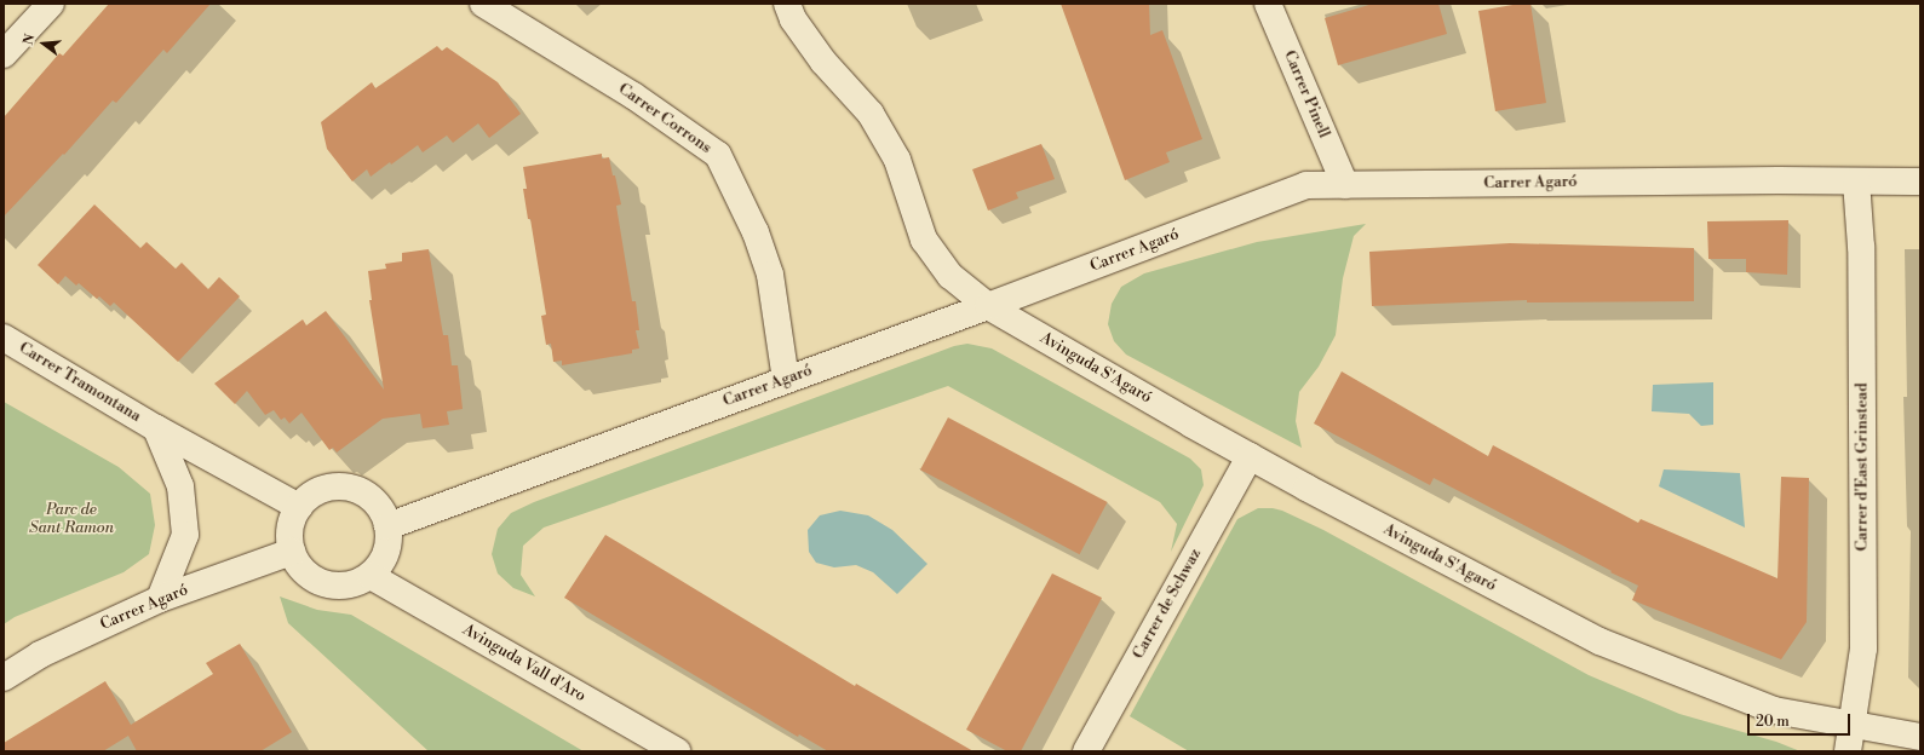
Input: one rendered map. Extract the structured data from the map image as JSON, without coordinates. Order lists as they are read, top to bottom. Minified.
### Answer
{"streets":{"street":["Carrer Pinell","Carrer Corrons","Carrer Agaró","Avinguda S'Agaró","Carrer Tramontana","Carrer d'East Grinstead","Carrer de Schwaz","Avinguda Vall d'Aro"]},"crossings":[["Carrer Pinell","Carrer Agaró"],["Carrer Corrons","Carrer Agaró"],["Carrer Agaró","Avinguda S'Agaró"],["Carrer Agaró","Carrer Tramontana"],["Carrer Agaró","Carrer d'East Grinstead"],["Carrer Agaró","Avinguda Vall d'Aro"],["Avinguda S'Agaró","Carrer d'East Grinstead"],["Avinguda S'Agaró","Carrer de Schwaz"],["Carrer Tramontana","Avinguda Vall d'Aro"]],"parks":["Parc de Sant Ramon"],"scale_bar":"20 m","north":"left"}
